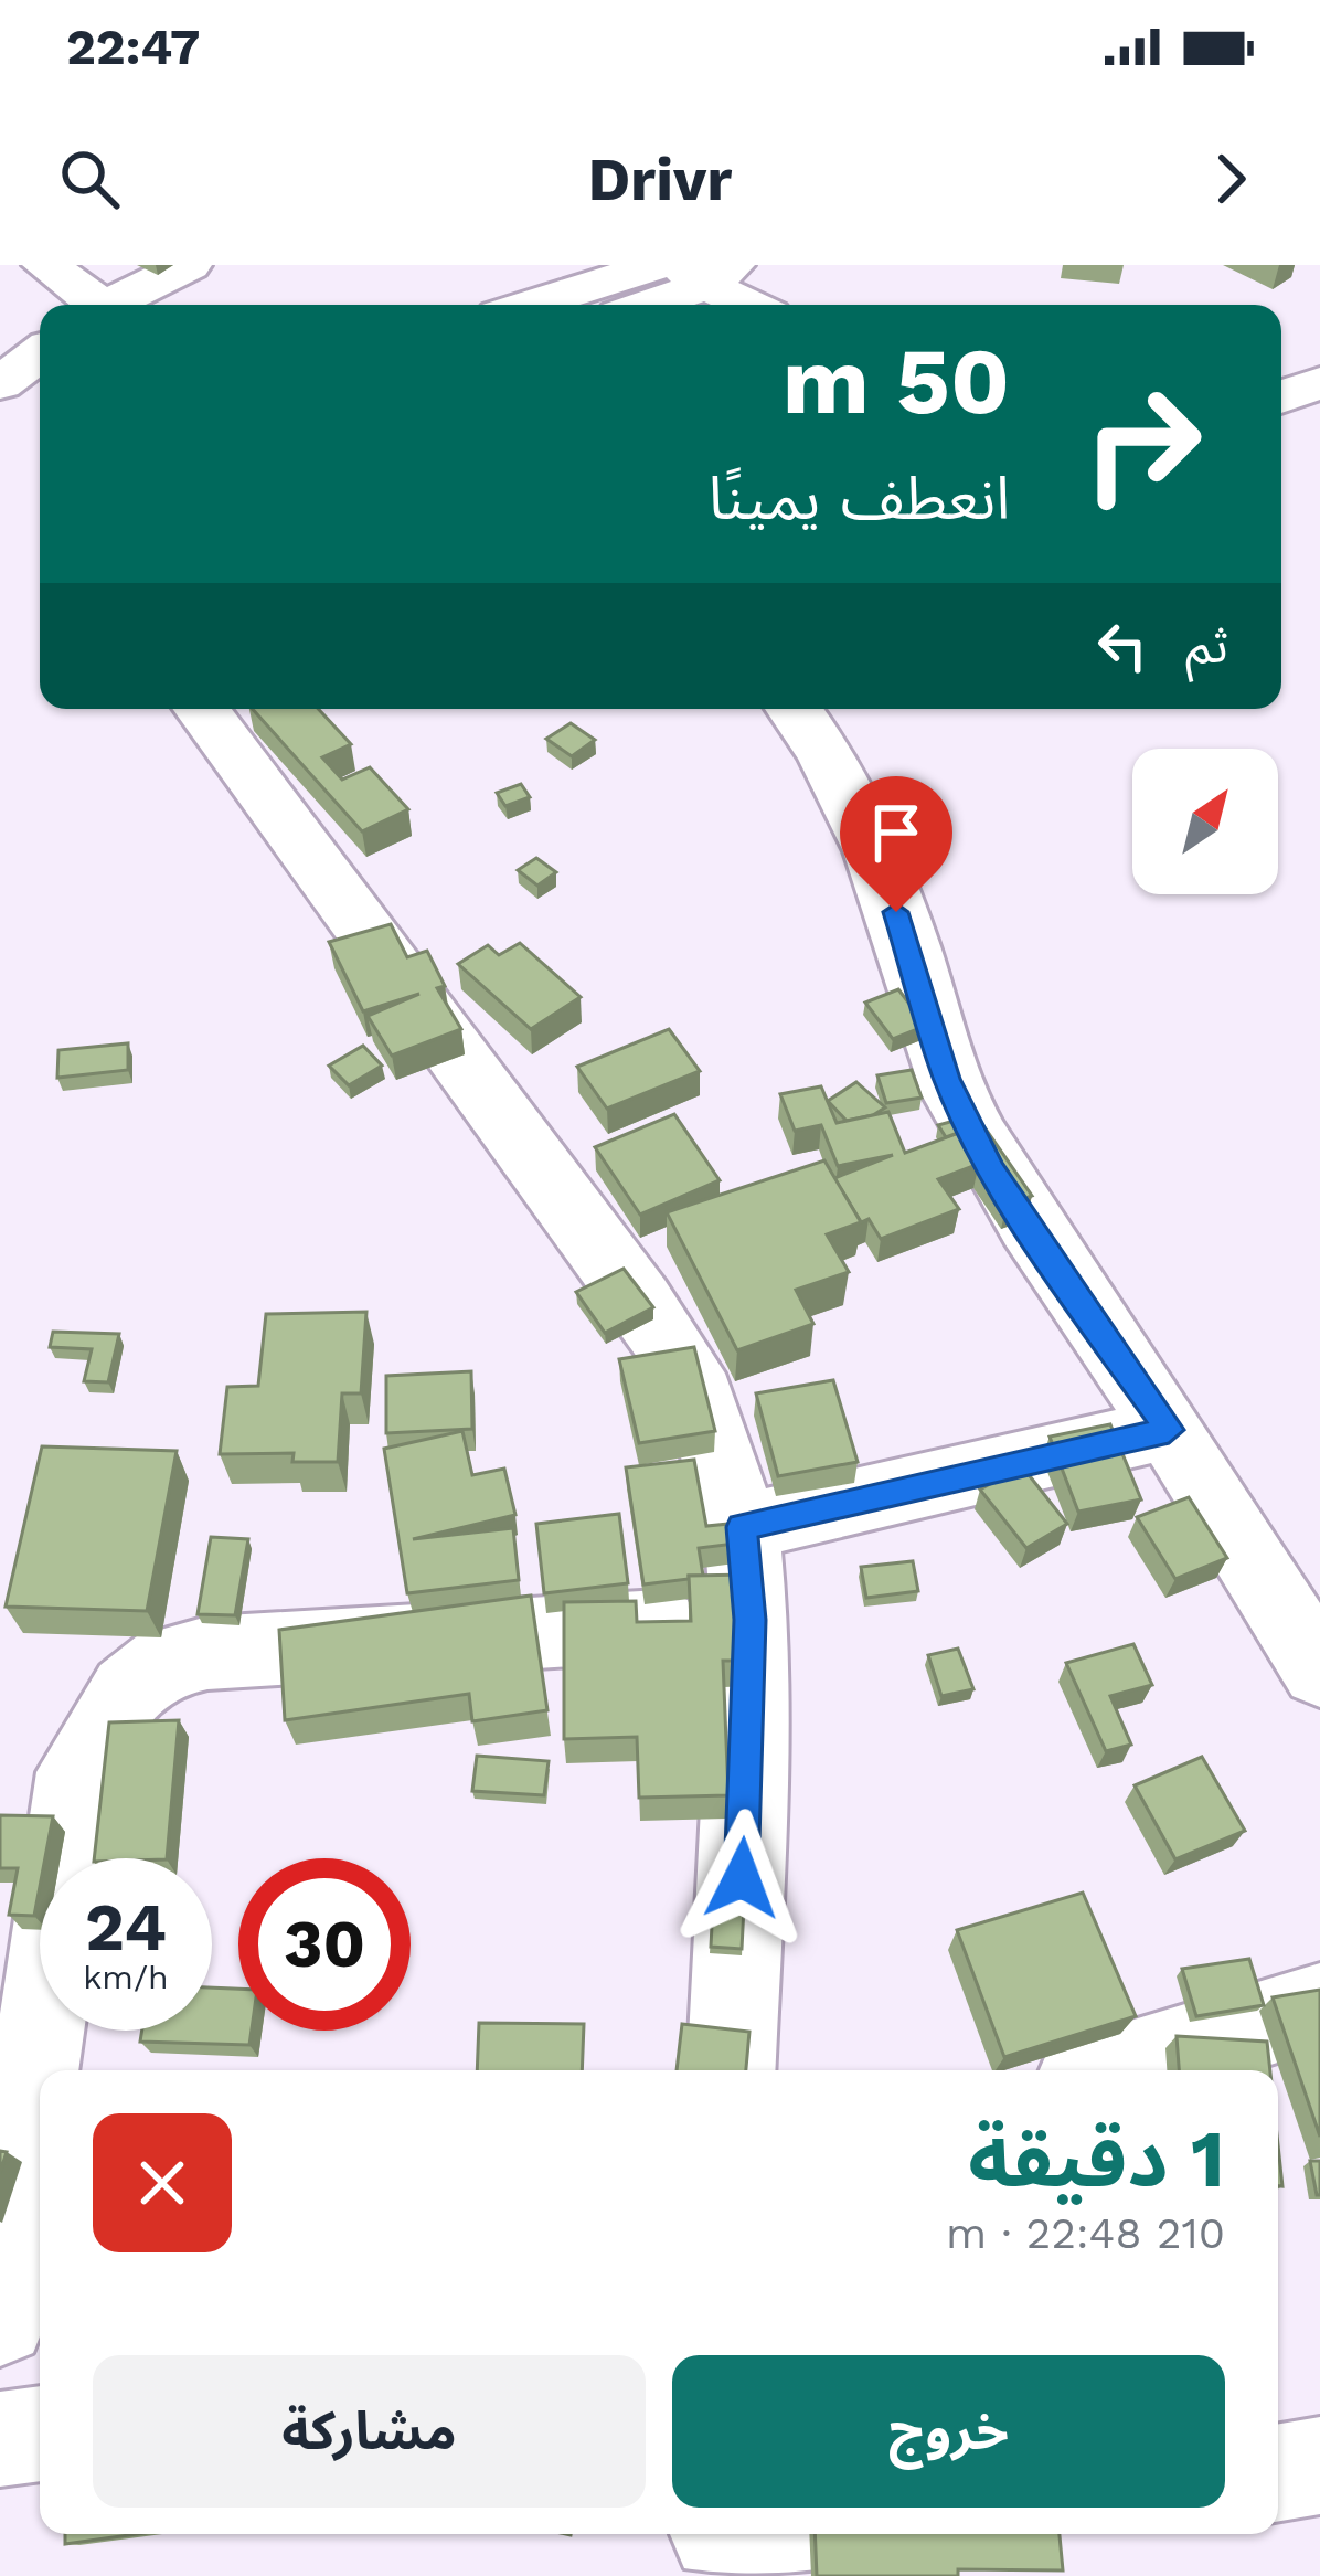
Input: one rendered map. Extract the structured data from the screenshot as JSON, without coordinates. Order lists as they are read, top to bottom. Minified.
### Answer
{"north":"top right","page":{"status":"22:47","header":"Drivr","turn":["50 m","انعطف يمينًا"],"then":"ثم","speed":"24 km/h","limit":"30","heading":["1 دقيقة","210 m · 22:48"],"buttons":["خروج","مشاركة"]}}
